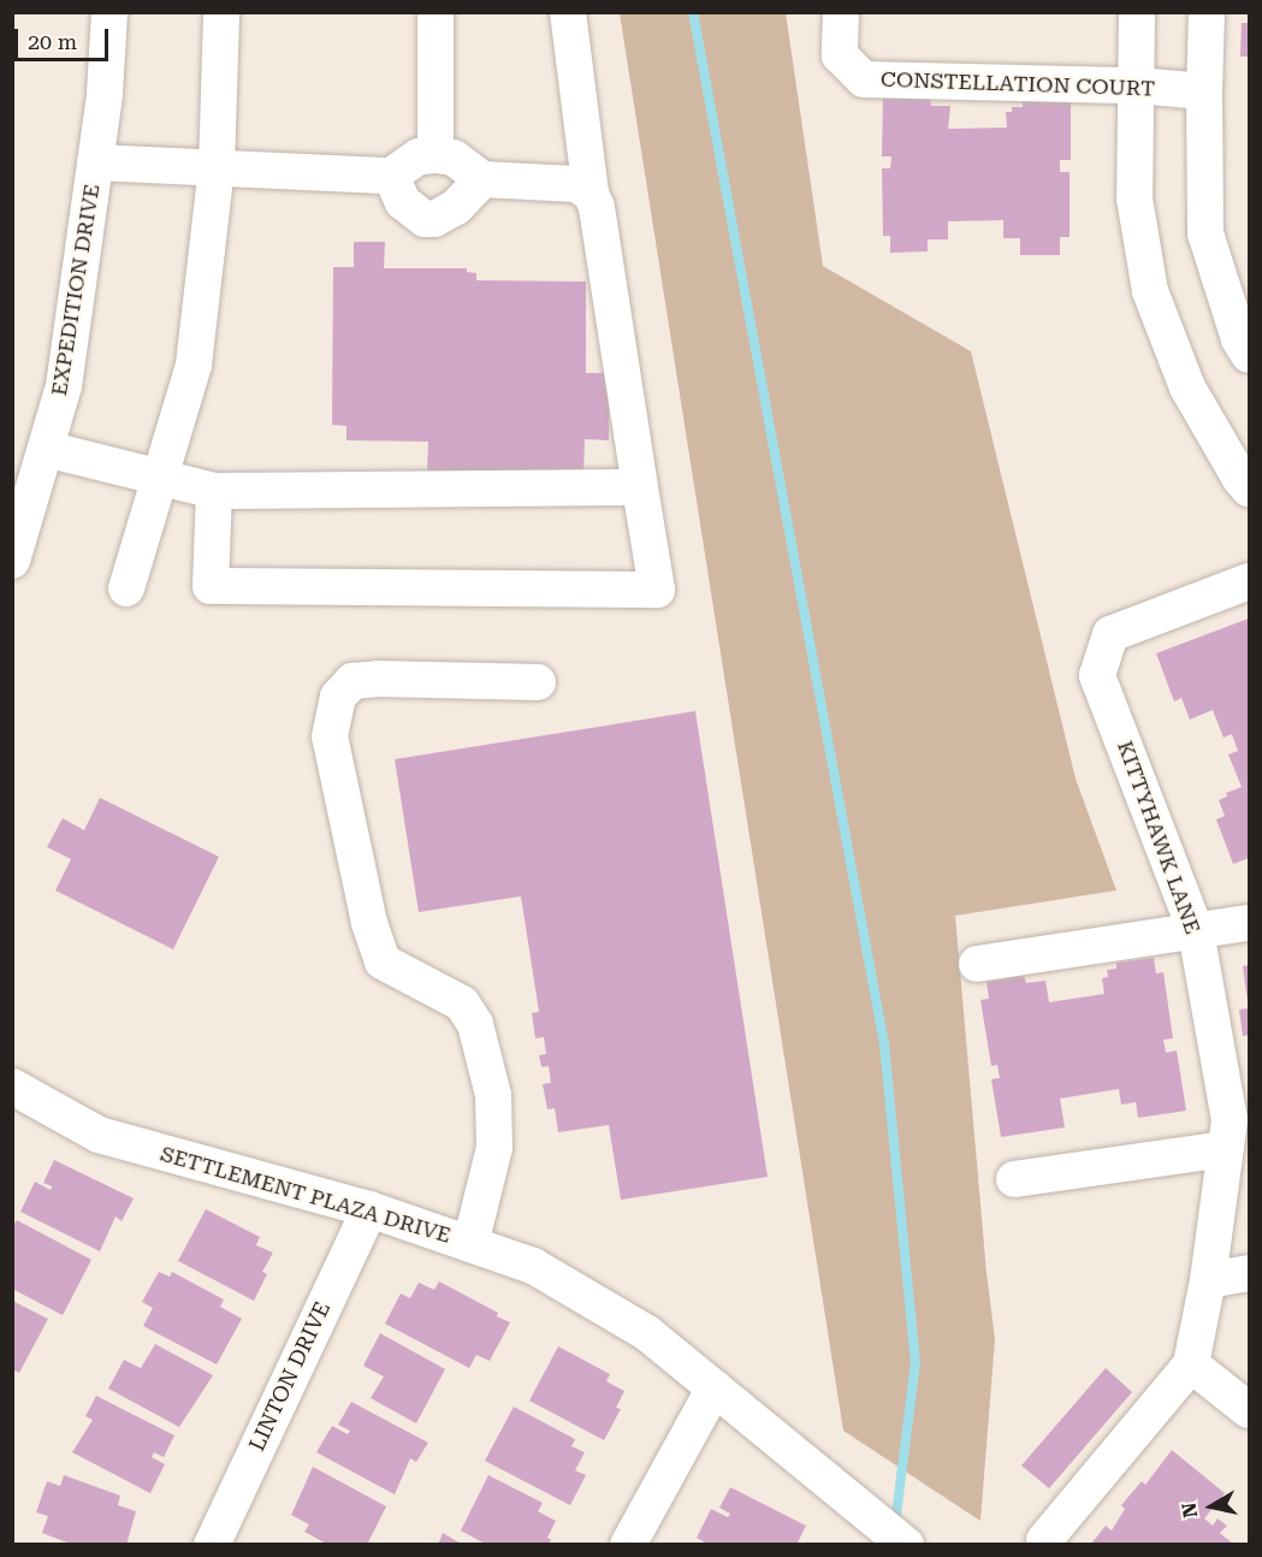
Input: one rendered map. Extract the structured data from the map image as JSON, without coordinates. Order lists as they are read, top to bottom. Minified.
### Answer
{"streets":{"street":["CONSTELLATION COURT","EXPEDITION DRIVE","KITTYHAWK LANE","SETTLEMENT PLAZA DRIVE","LINTON DRIVE"]},"crossings":[["SETTLEMENT PLAZA DRIVE","LINTON DRIVE"]],"scale_bar":"20 m","north":"left"}
